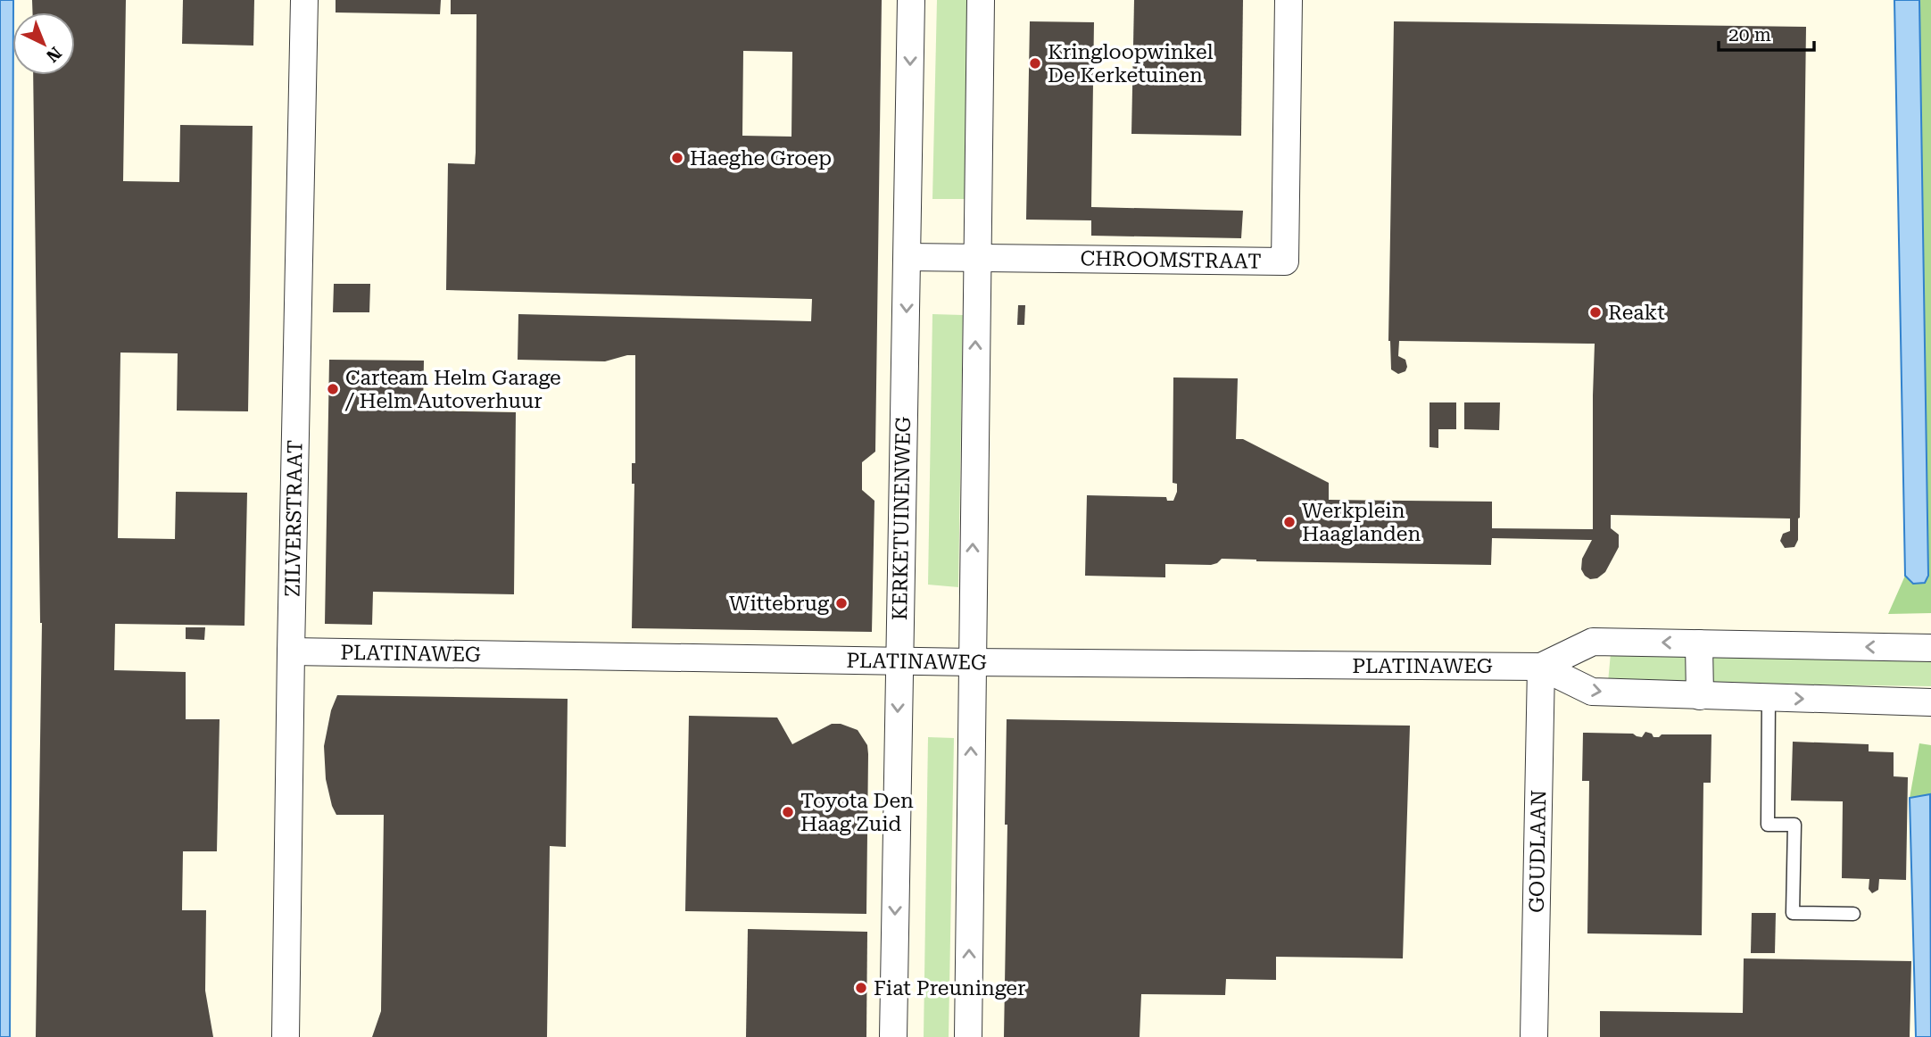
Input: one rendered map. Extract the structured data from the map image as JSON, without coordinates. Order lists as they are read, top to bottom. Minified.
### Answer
{"streets":{"street":["CHROOMSTRAAT","ZILVERSTRAAT","KERKETUINENWEG","PLATINAWEG","GOUDLAAN"]},"crossings":[["CHROOMSTRAAT","KERKETUINENWEG"],["ZILVERSTRAAT","PLATINAWEG"],["KERKETUINENWEG","PLATINAWEG"],["PLATINAWEG","GOUDLAAN"]],"places":["Kringloopwinkel De Kerketuinen","Haeghe Groep","Reakt","Carteam Helm Garage / Helm Autoverhuur","Werkplein Haaglanden","Wittebrug","Toyota Den Haag Zuid","Fiat Preuninger"],"scale_bar":"20 m","north":"bottom right"}
